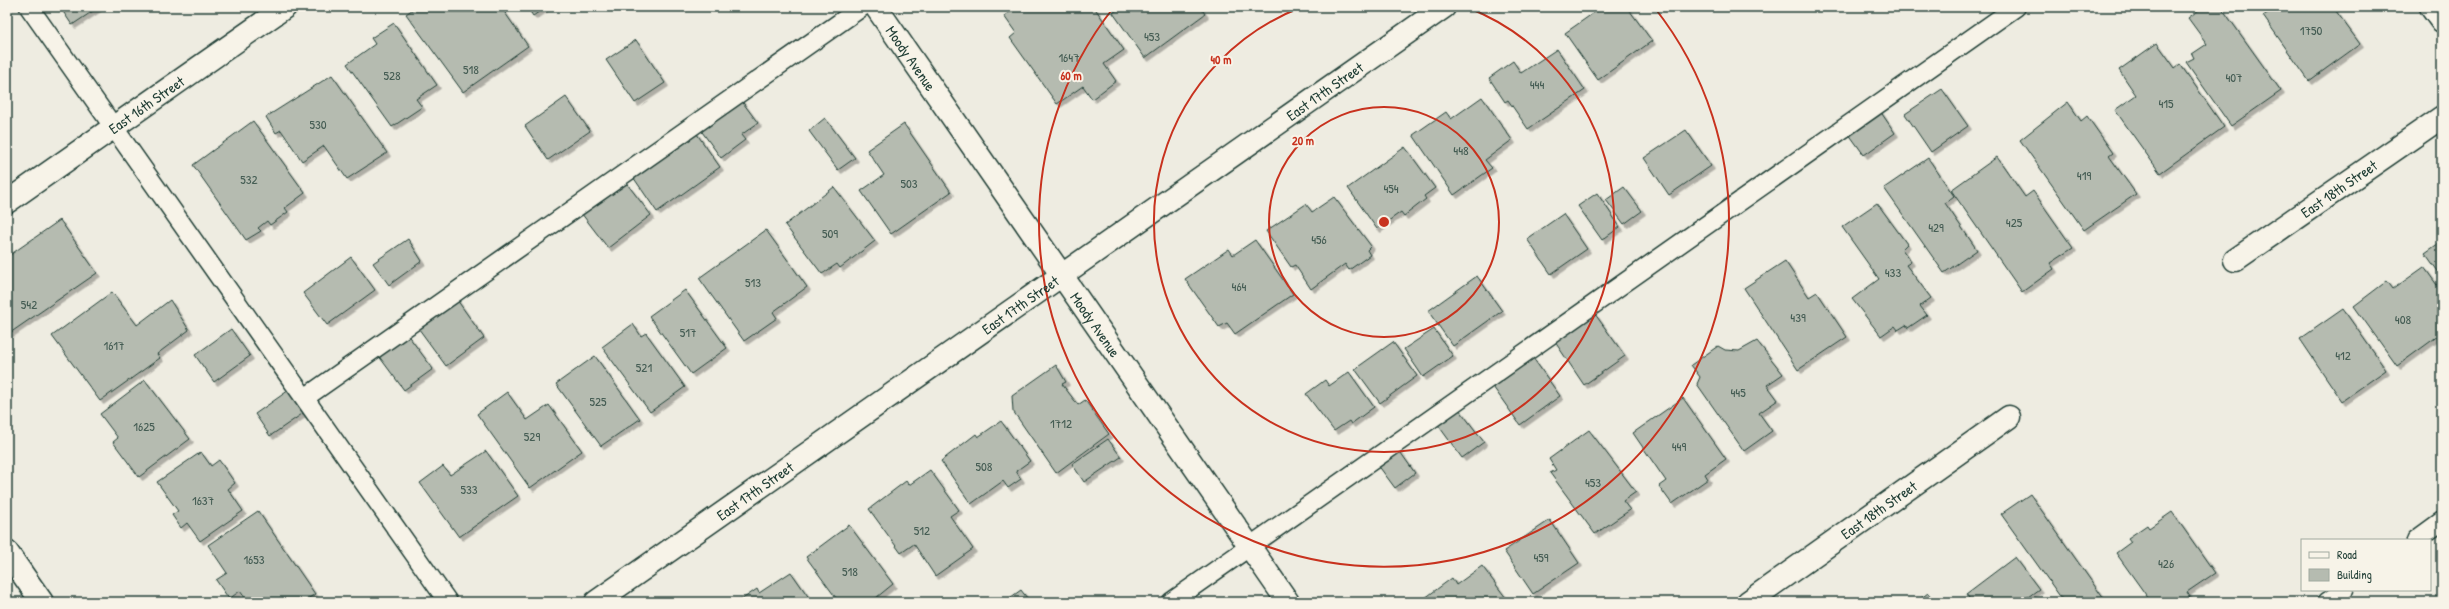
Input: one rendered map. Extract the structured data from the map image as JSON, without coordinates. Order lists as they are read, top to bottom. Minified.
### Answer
{"streets":{"street":["Moody Avenue","East 17th Street","East 16th Street","East 18th Street"]},"crossings":[["Moody Avenue","East 17th Street"]],"house_numbers":["1750","453","1647","518","528","407","444","415","530","448","419","532","503","454","425","429","509","456","433","513","464","542","439","408","517","1617","412","521","445","525","1712","1625","529","449","508","453","533","1637","512","459","1653","426","518"],"legend":["Road","Building"],"rings":["40 m","60 m","20 m"]}
